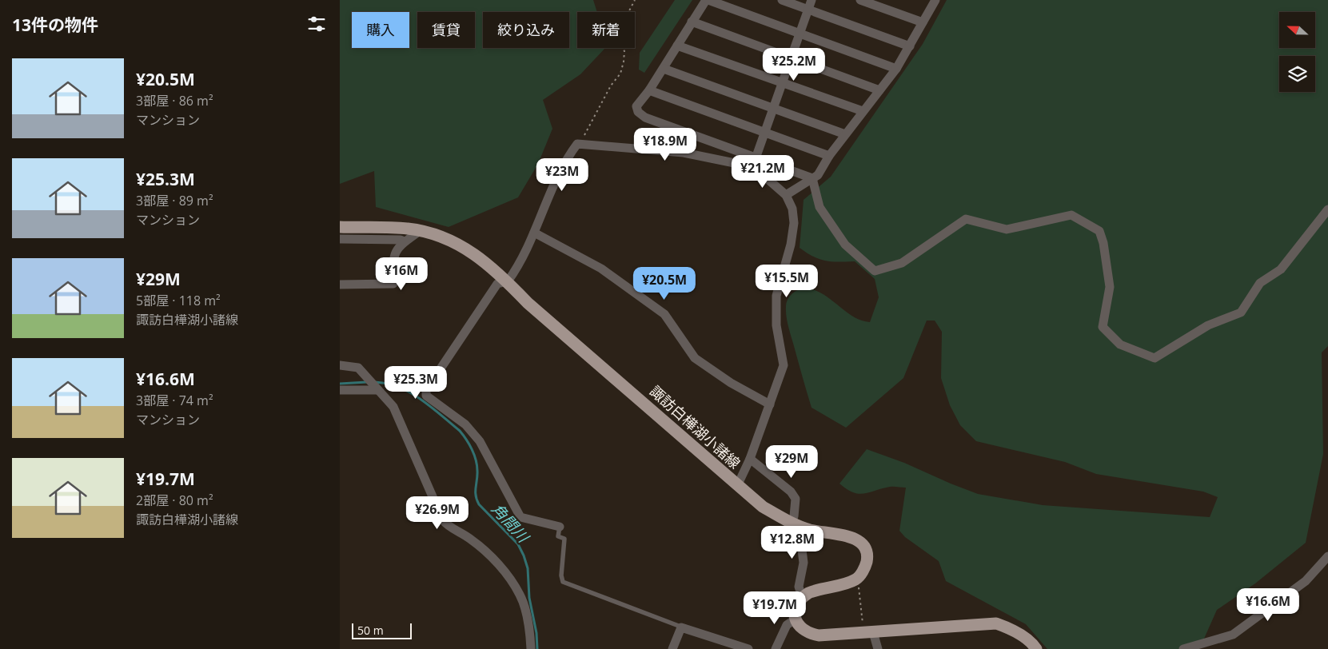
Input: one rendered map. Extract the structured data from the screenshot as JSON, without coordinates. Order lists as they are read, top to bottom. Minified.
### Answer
{"streets":{"main road":["諏訪白樺湖小諸線"]},"water":["角間川"],"scale_bar":"50 m","north":"left","page":{"heading":"13件の物件","chip":["購入","賃貸","絞り込み","新着"],"list":[{"name":"¥20.5M","note":"3部屋 · 86 m² · マンション"},{"name":"¥25.3M","note":"3部屋 · 89 m² · マンション"},{"name":"¥29M","note":"5部屋 · 118 m² · 諏訪白樺湖小諸線"},{"name":"¥16.6M","note":"3部屋 · 74 m² · マンション"},{"name":"¥19.7M","note":"2部屋 · 80 m² · 諏訪白樺湖小諸線"}],"price":["¥25.2M","¥18.9M","¥21.2M","¥23M","¥16M","¥15.5M","¥20.5M","¥25.3M","¥29M","¥26.9M","¥12.8M","¥16.6M","¥19.7M"],"scale":"50 m"}}
